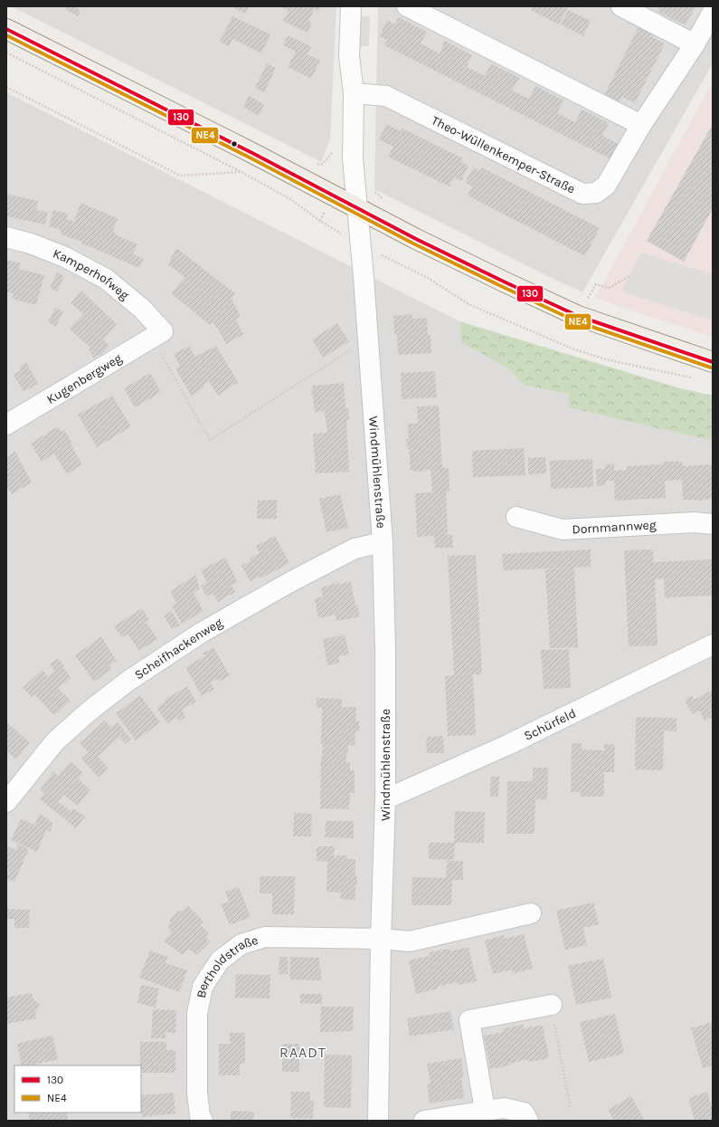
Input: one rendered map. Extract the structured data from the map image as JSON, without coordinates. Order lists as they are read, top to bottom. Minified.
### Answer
{"streets":{"street":["Theo-Wüllenkemper-Straße","Kamperhofweg","Kugenbergweg","Windmühlenstraße","Dornmannweg","Scheifhackenweg","Schürfeld","Bertholdstraße"]},"crossings":[["Theo-Wüllenkemper-Straße","Windmühlenstraße"],["Kamperhofweg","Kugenbergweg"],["Windmühlenstraße","Scheifhackenweg"],["Windmühlenstraße","Schürfeld"],["Windmühlenstraße","Bertholdstraße"]],"districts":["RAADT"],"lines":["transit line 130","transit line NE4"],"legend":["130","NE4"]}
